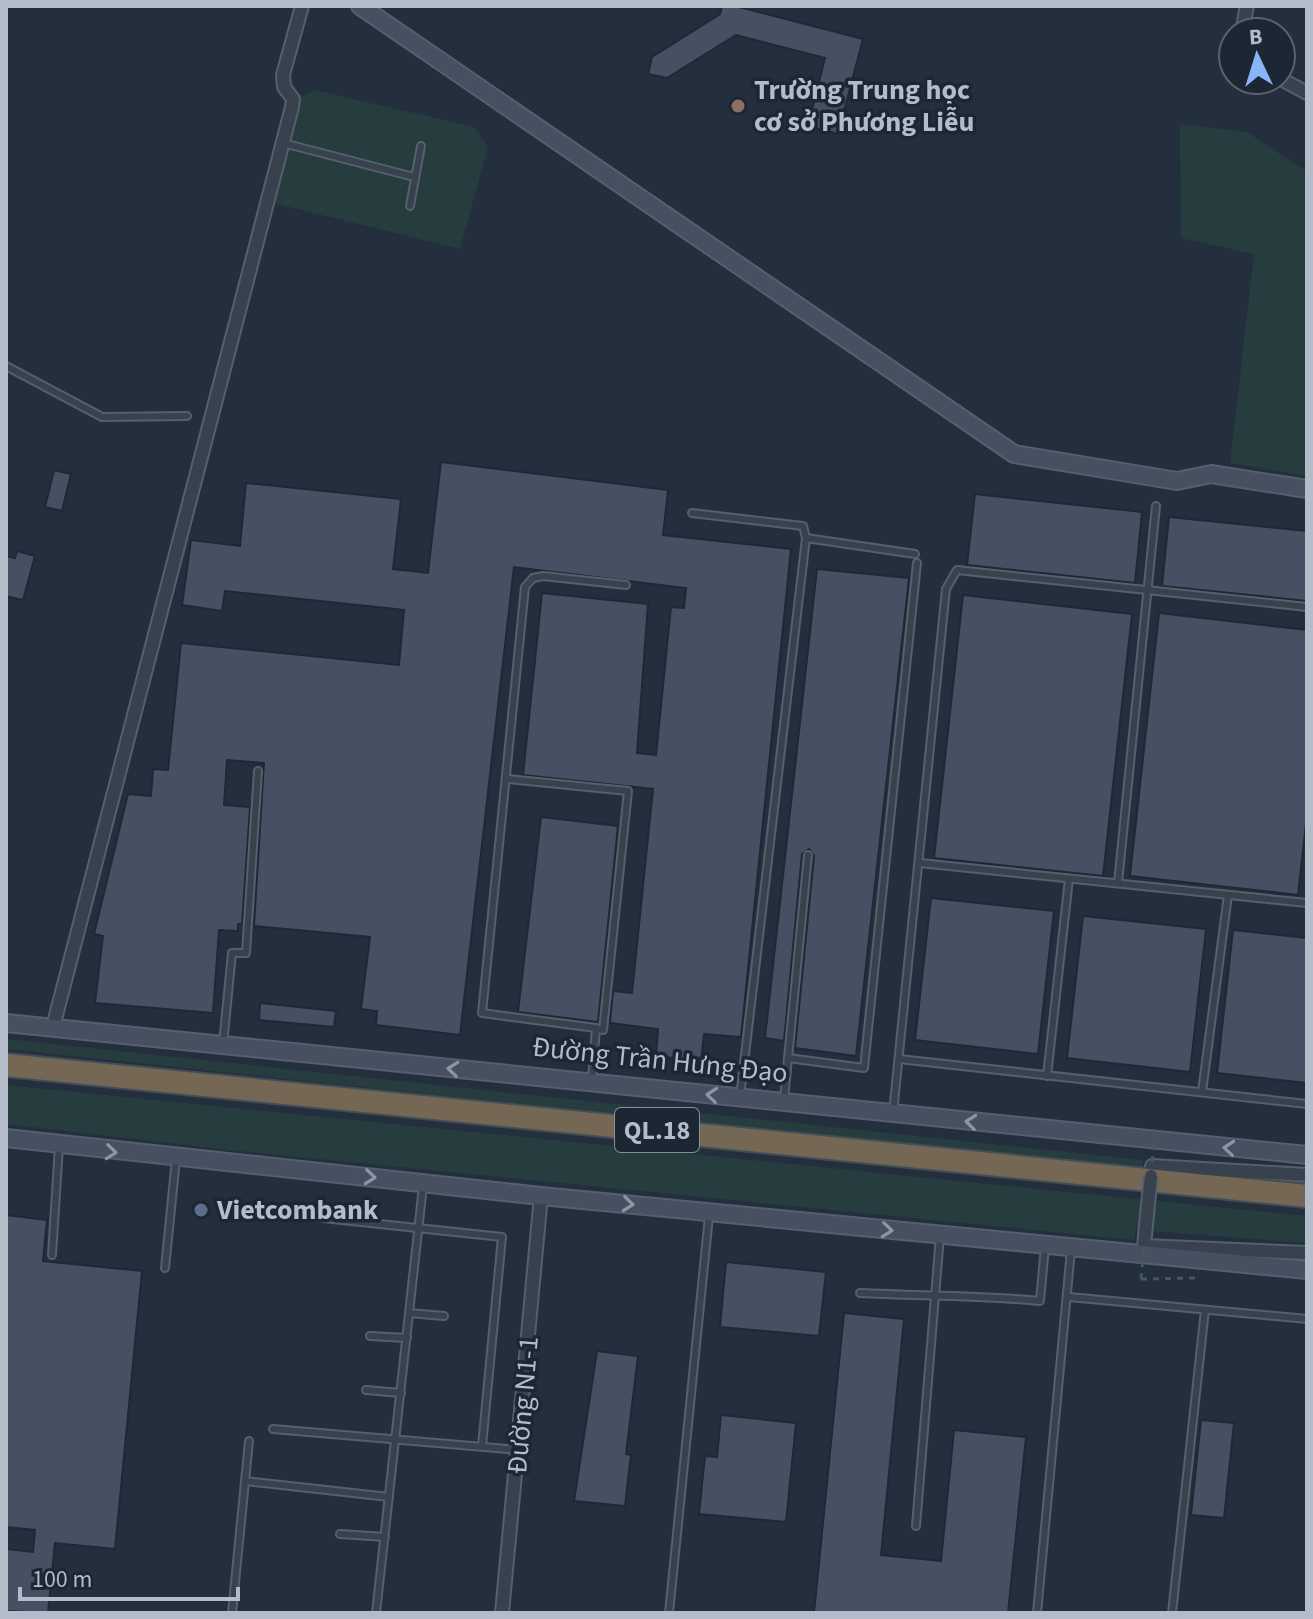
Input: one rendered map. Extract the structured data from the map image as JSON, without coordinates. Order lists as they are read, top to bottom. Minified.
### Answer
{"streets":{"highway":["QL.18"],"main road":["Đường Trần Hưng Đạo"],"street":["Đường N1-1"]},"places":["Trường Trung học cơ sở Phương Liễu","Vietcombank"],"scale_bar":"100 m","north":"top"}
